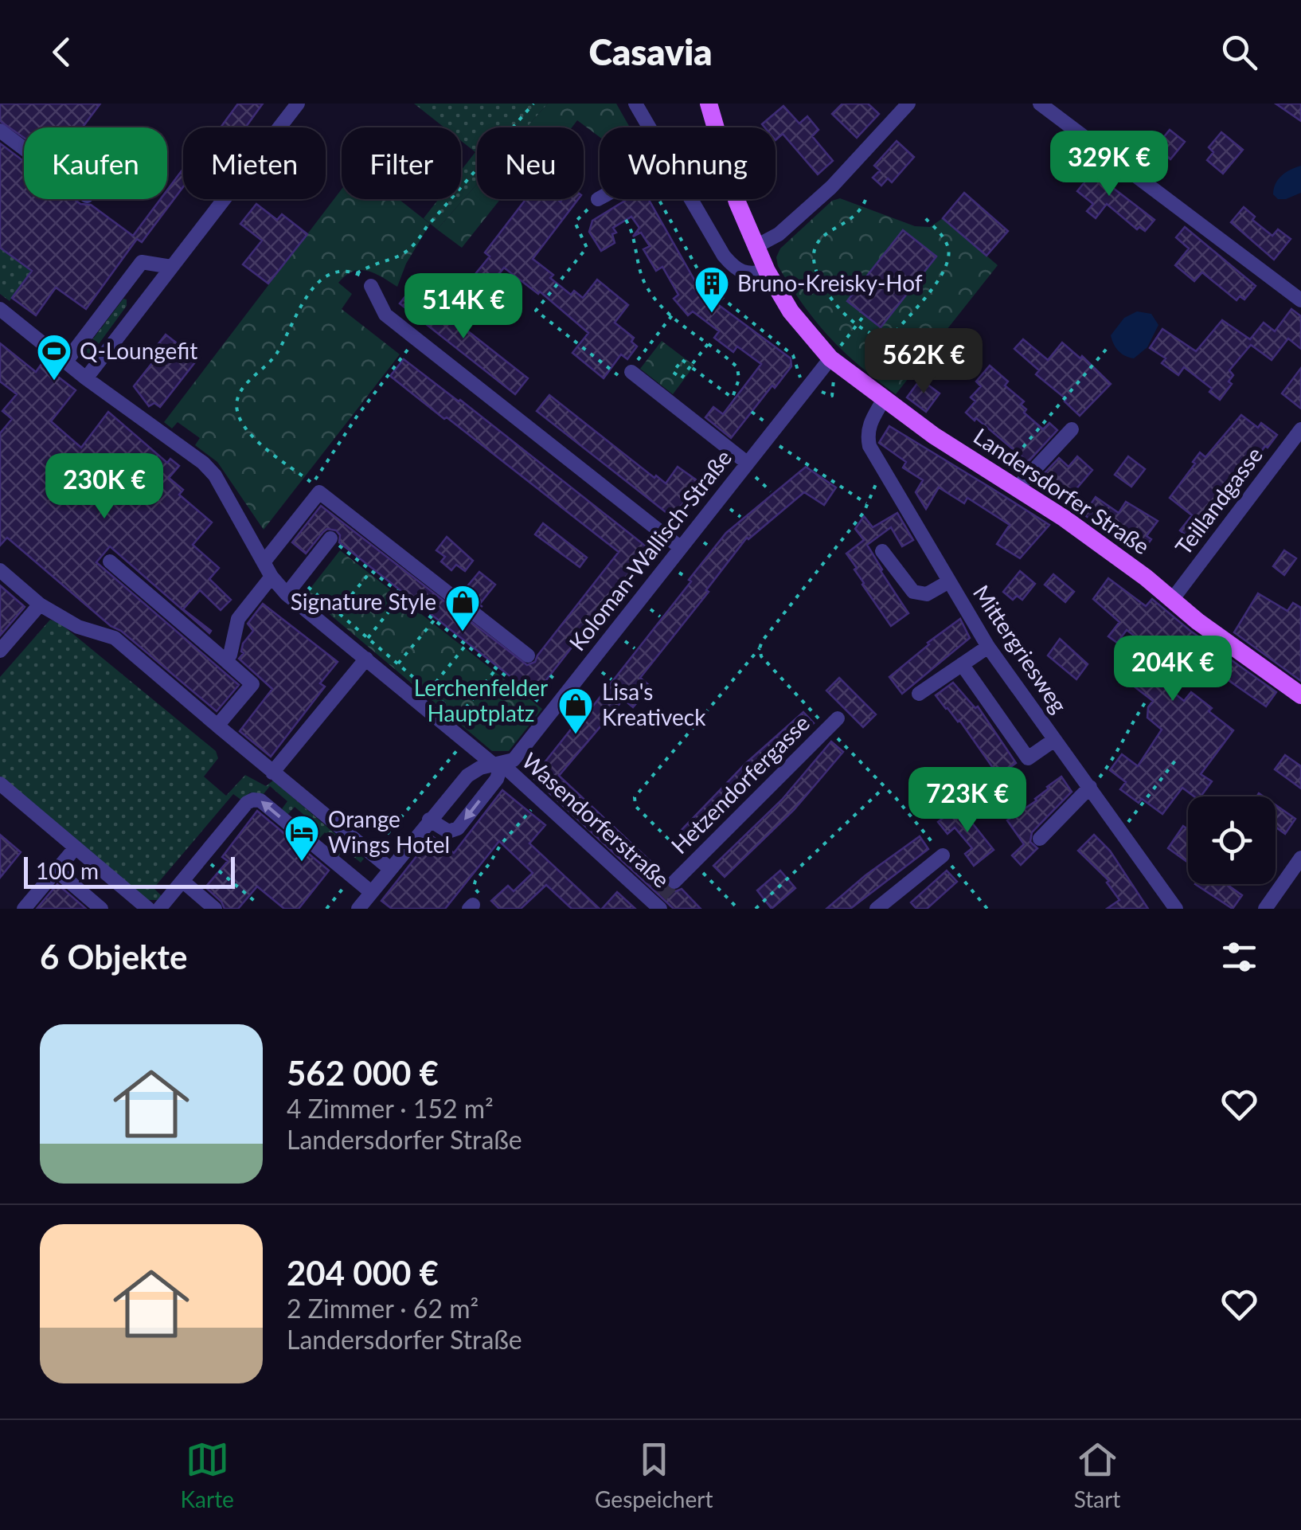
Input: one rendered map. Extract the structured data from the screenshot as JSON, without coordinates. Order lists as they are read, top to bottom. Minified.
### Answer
{"streets":{"main road":["Landersdorfer Straße"],"street":["Teillandgasse","Koloman-Wallisch-Straße","Mittergriesweg","Hetzendorfergasse","Wasendorferstraße"]},"crossings":[["Landersdorfer Straße","Teillandgasse"],["Landersdorfer Straße","Koloman-Wallisch-Straße"],["Landersdorfer Straße","Mittergriesweg"],["Koloman-Wallisch-Straße","Wasendorferstraße"]],"parks":["Lerchenfelder Hauptplatz"],"places":{"building":["Bruno-Kreisky-Hof"],"sports":["Q-Loungefit"],"shop":["Signature Style","Lisa's Kreativeck"],"hotel":["Orange Wings Hotel"]},"scale_bar":"100 m","page":{"header":"Casavia","chip":["Kaufen","Mieten","Filter","Neu","Wohnung"],"price":["329K €","514K €","562K €","230K €","204K €","723K €"],"scale":"100 m","heading":"6 Objekte","list":[{"name":"562 000 €","note":"4 Zimmer · 152 m² · Landersdorfer Straße"},{"name":"204 000 €","note":"2 Zimmer · 62 m² · Landersdorfer Straße"}],"tabs":["Karte","Gespeichert","Start"]}}
